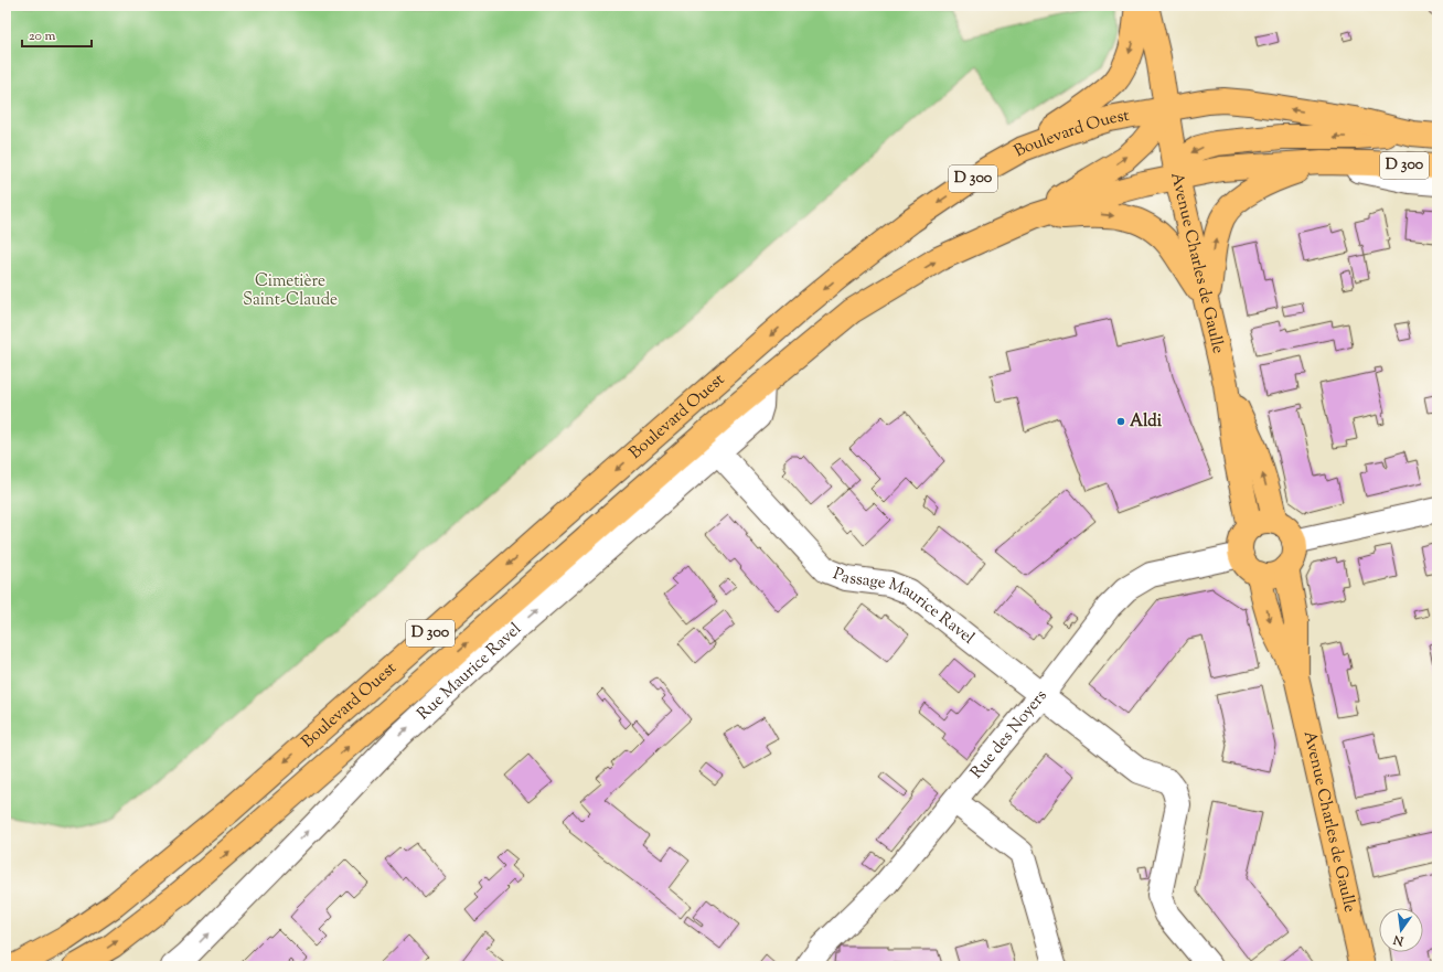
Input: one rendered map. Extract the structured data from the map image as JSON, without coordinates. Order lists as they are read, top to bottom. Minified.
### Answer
{"streets":{"main road":["Boulevard Ouest","D 300","Avenue Charles de Gaulle"],"street":["Passage Maurice Ravel","Rue Maurice Ravel","Rue des Noyers"]},"crossings":[["Boulevard Ouest","Avenue Charles de Gaulle"],["Boulevard Ouest","Rue Maurice Ravel"],["Avenue Charles de Gaulle","Rue des Noyers"],["Passage Maurice Ravel","Rue Maurice Ravel"],["Passage Maurice Ravel","Rue des Noyers"]],"one_way":["Rue Maurice Ravel"],"parks":["Cimetière Saint-Claude"],"places":["Aldi"],"scale_bar":"20 m","north":"bottom"}
